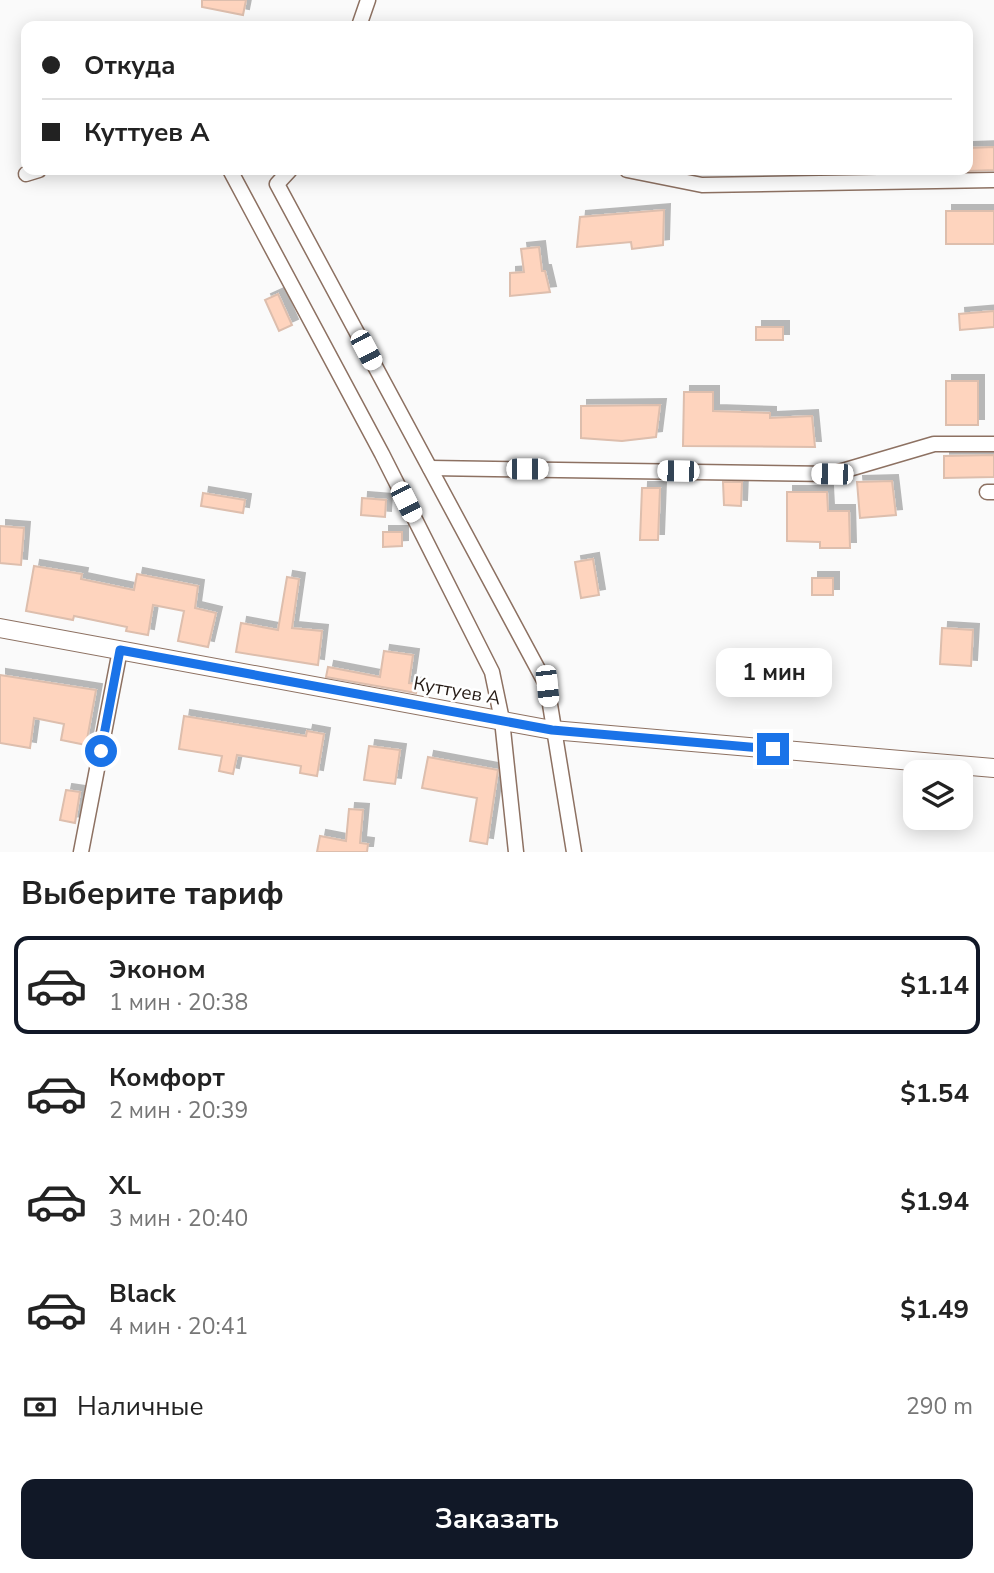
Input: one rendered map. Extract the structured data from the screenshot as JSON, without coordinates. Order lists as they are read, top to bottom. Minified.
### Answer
{"streets":{"street":["Куттуев А"]},"page":{"banner":["Откуда","Куттуев А"],"bubble":"1 мин","heading":"Выберите тариф","list":[{"name":"Эконом","note":"1 мин · 20:38","value":"$1.14"},{"name":"Комфорт","note":"2 мин · 20:39","value":"$1.54"},{"name":"XL","note":"3 мин · 20:40","value":"$1.94"},{"name":"Black","note":"4 мин · 20:41","value":"$1.49"}],"pay":["Наличные","290 m"],"buttons":"Заказать"}}
